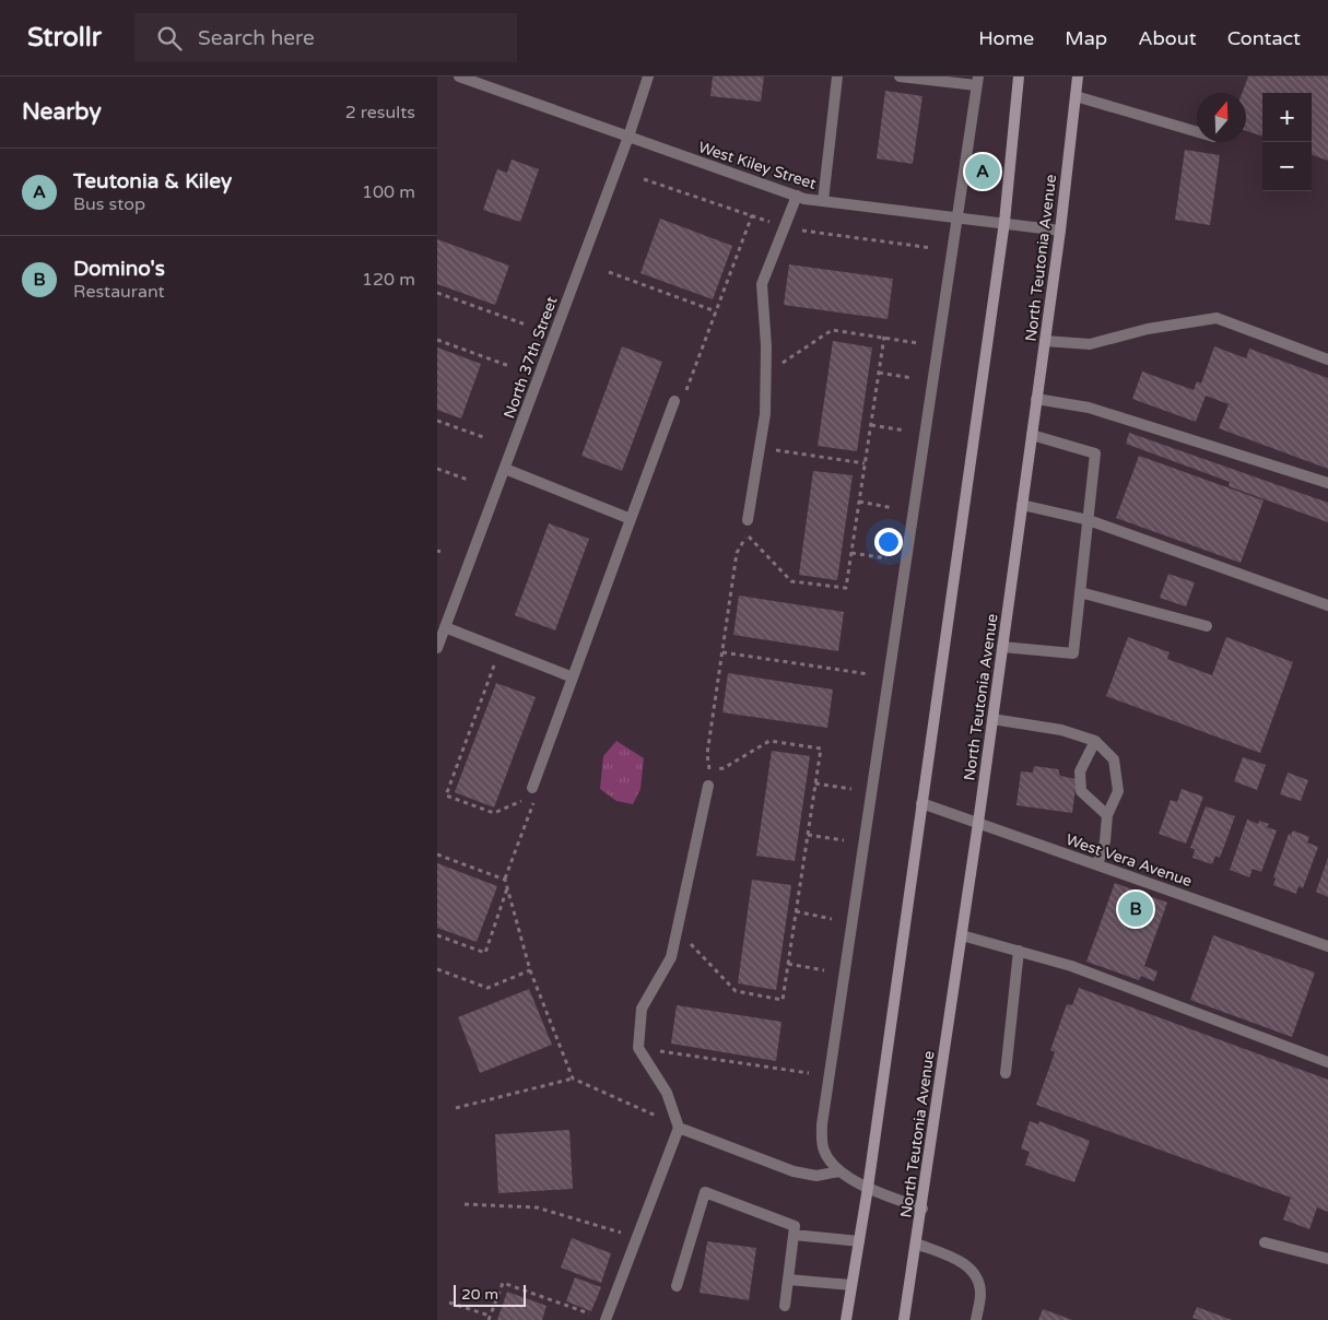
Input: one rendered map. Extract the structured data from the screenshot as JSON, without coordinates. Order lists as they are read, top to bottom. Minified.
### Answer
{"streets":{"main road":["North Teutonia Avenue"],"street":["West Kiley Street","North 37th Street","West Vera Avenue"]},"crossings":[["West Kiley Street","North Teutonia Avenue"],["West Kiley Street","North 37th Street"],["North Teutonia Avenue","West Vera Avenue"]],"scale_bar":"20 m","north":"top","page":{"header":"Strollr","search":"Search here","nav":["Home","Map","About","Contact"],"heading":["Nearby","2 results"],"map_buttons":["+","−"],"list":[{"mark":"A","name":"Teutonia & Kiley","note":"Bus stop","value":"100 m"},{"mark":"B","name":"Domino's","note":"Restaurant","value":"120 m"}],"pins":["A","B"],"scale":"20 m"}}
